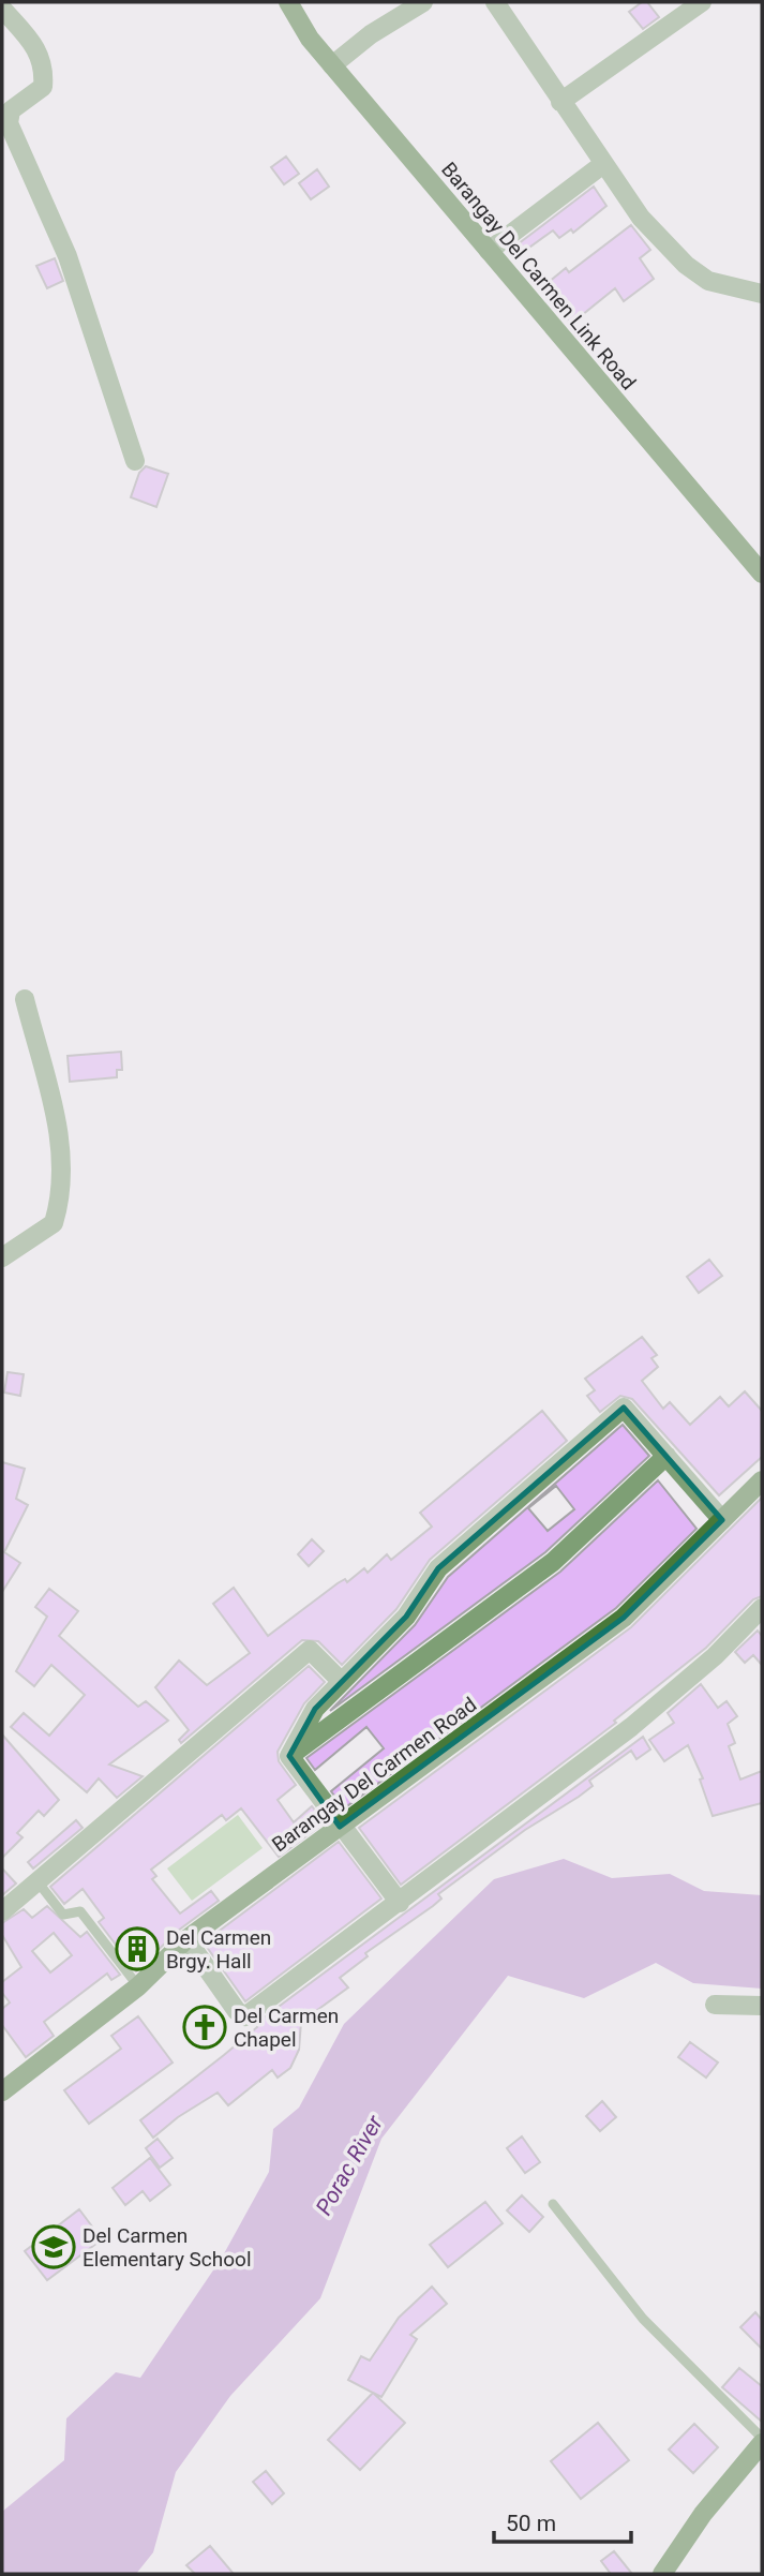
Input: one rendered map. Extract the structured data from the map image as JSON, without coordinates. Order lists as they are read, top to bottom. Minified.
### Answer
{"streets":{"street":["Barangay Del Carmen Link Road","Barangay Del Carmen Road"]},"water":["Porac River"],"places":{"building":["Del Carmen Brgy. Hall"],"church":["Del Carmen Chapel"],"school or university":["Del Carmen Elementary School"]},"scale_bar":"50 m"}
